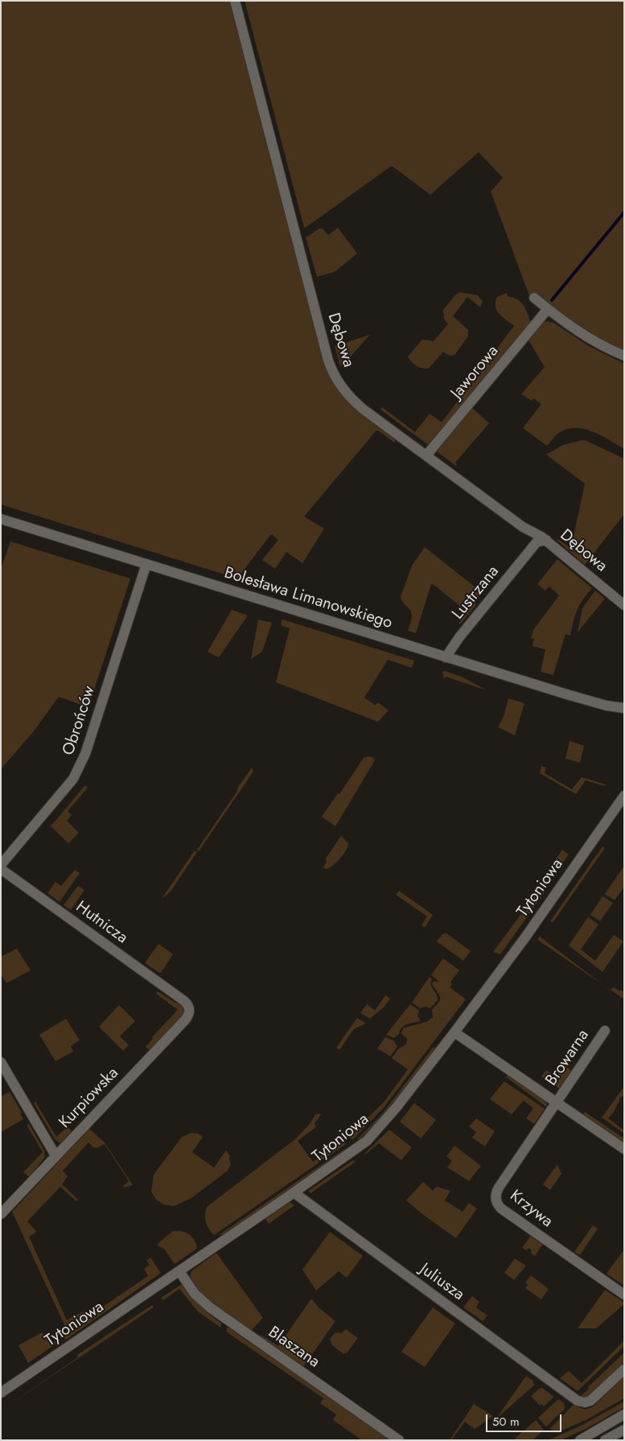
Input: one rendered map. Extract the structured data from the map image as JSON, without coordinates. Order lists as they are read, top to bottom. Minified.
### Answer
{"streets":{"street":["Dębowa","Jaworowa","Lustrzana","Bolesława Limanowskiego","Obrońców","Tytoniowa","Hutnicza","Browarna","Kurpiowska","Krzywa","Juliusza","Blaszana"]},"crossings":[["Dębowa","Jaworowa"],["Dębowa","Lustrzana"],["Lustrzana","Bolesława Limanowskiego"],["Bolesława Limanowskiego","Obrońców"],["Tytoniowa","Juliusza"],["Tytoniowa","Blaszana"],["Hutnicza","Kurpiowska"],["Browarna","Krzywa"]],"scale_bar":"50 m"}
